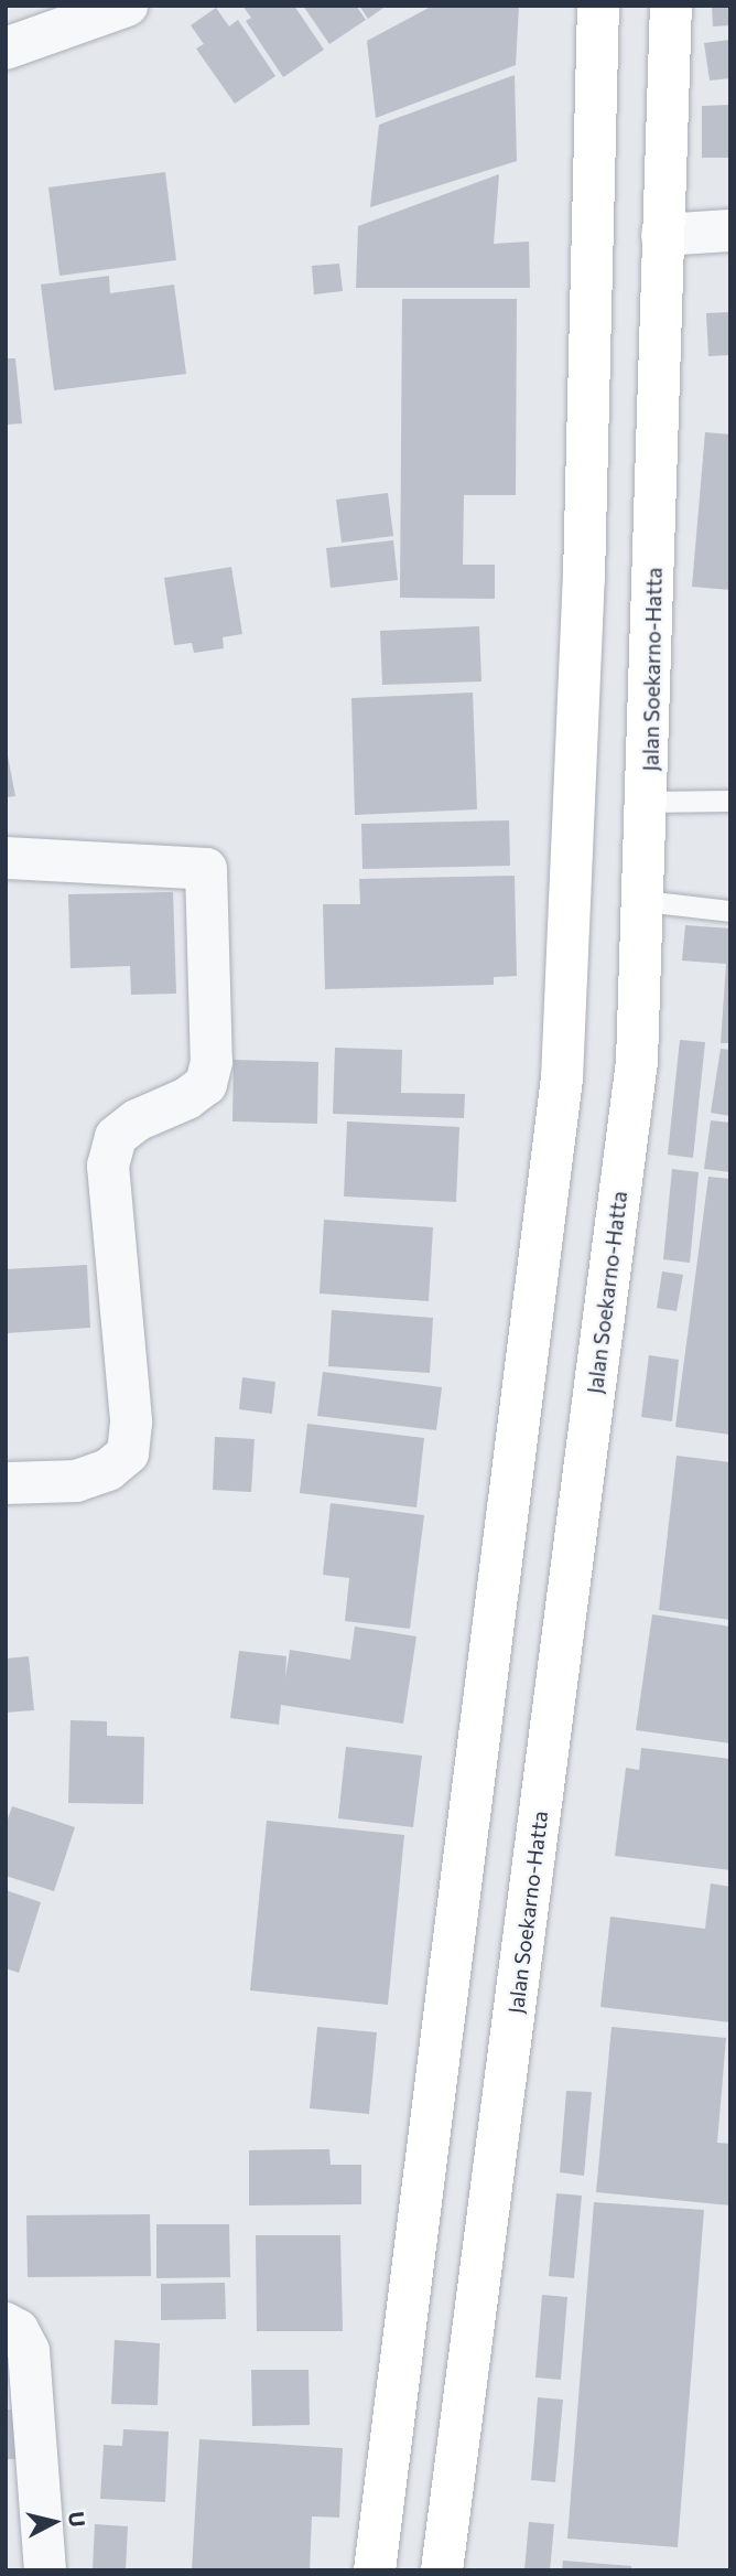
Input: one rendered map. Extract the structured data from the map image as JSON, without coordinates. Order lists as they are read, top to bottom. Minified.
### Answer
{"streets":{"highway":["Jalan Soekarno-Hatta"]},"north":"right"}
